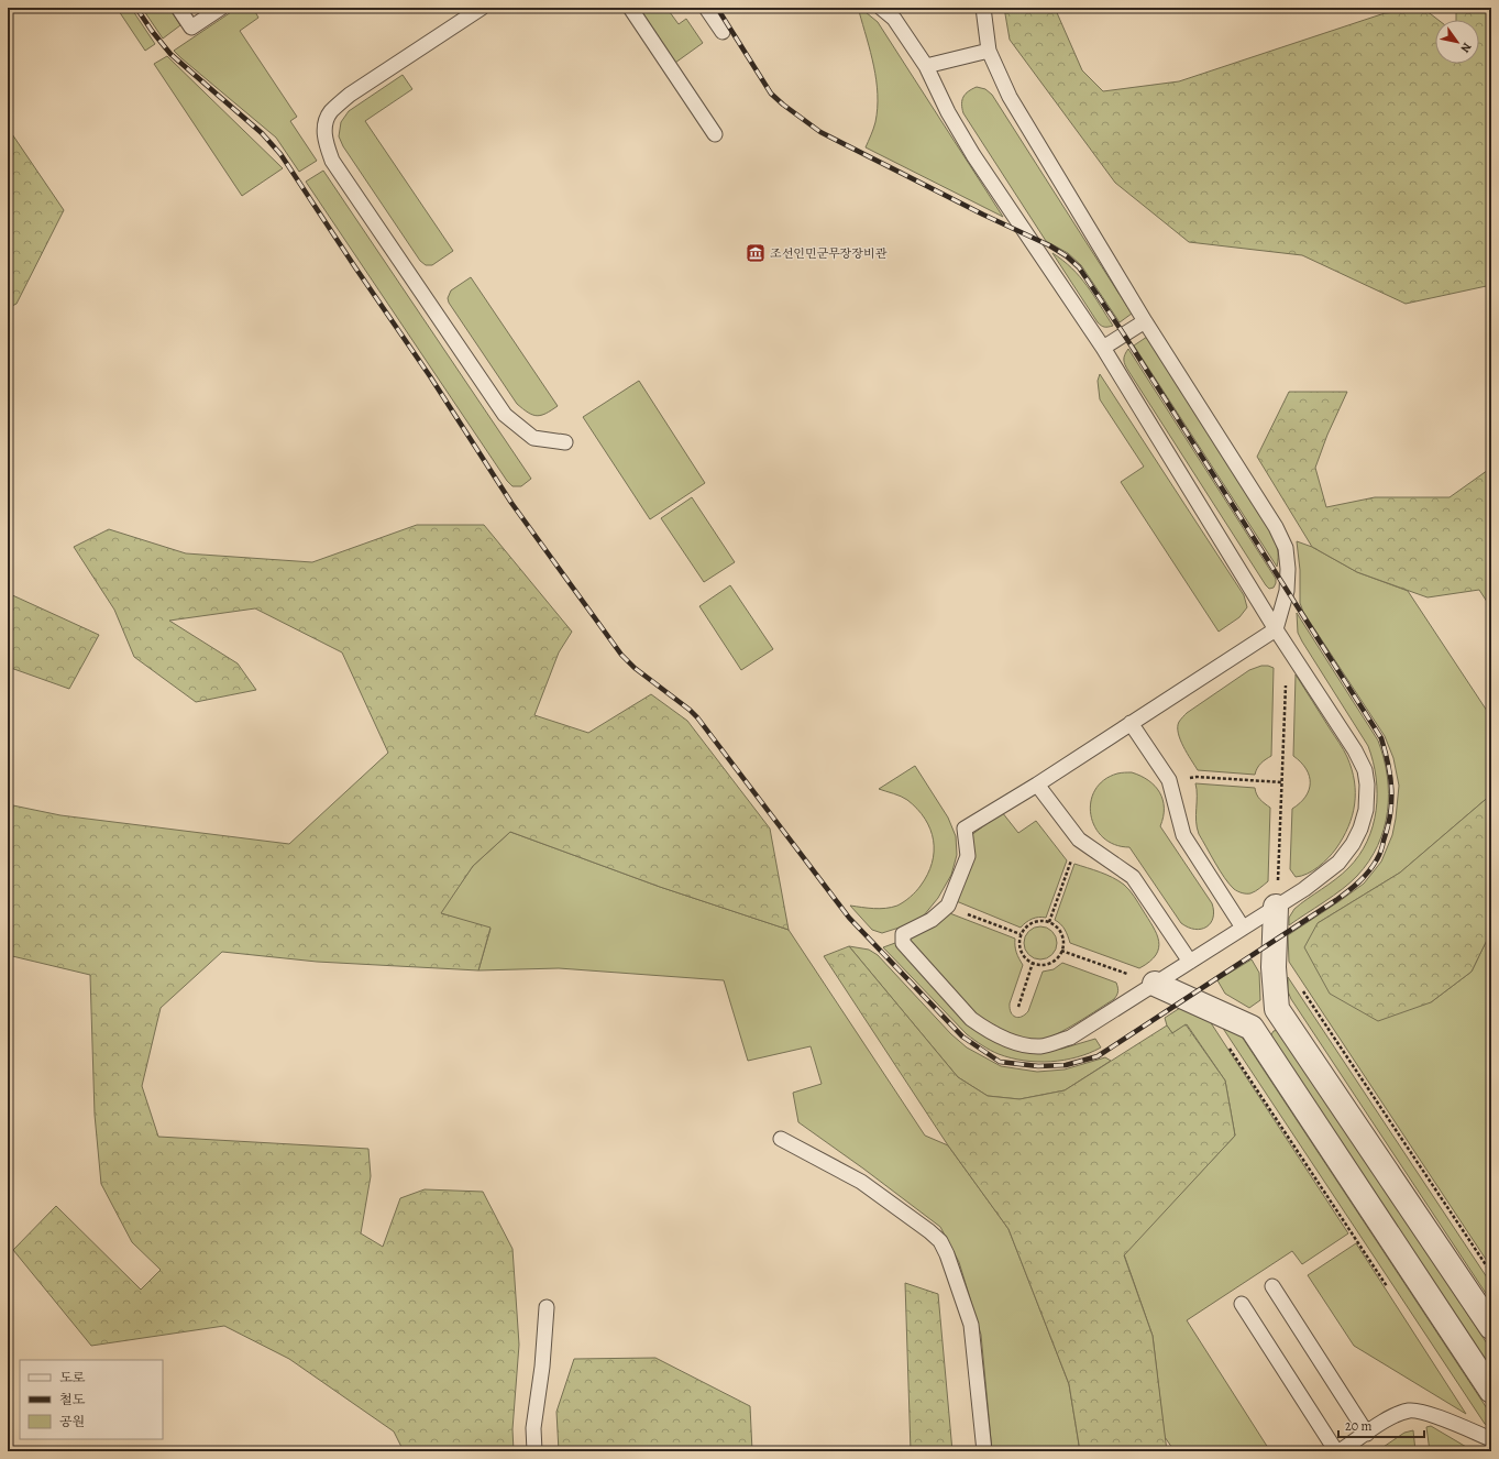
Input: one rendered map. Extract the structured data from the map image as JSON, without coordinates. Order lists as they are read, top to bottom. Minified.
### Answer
{"places":{"museum":["조선인민군무장장비관"]},"legend":["도로","철도","공원"],"scale_bar":"20 m","north":"bottom right"}
